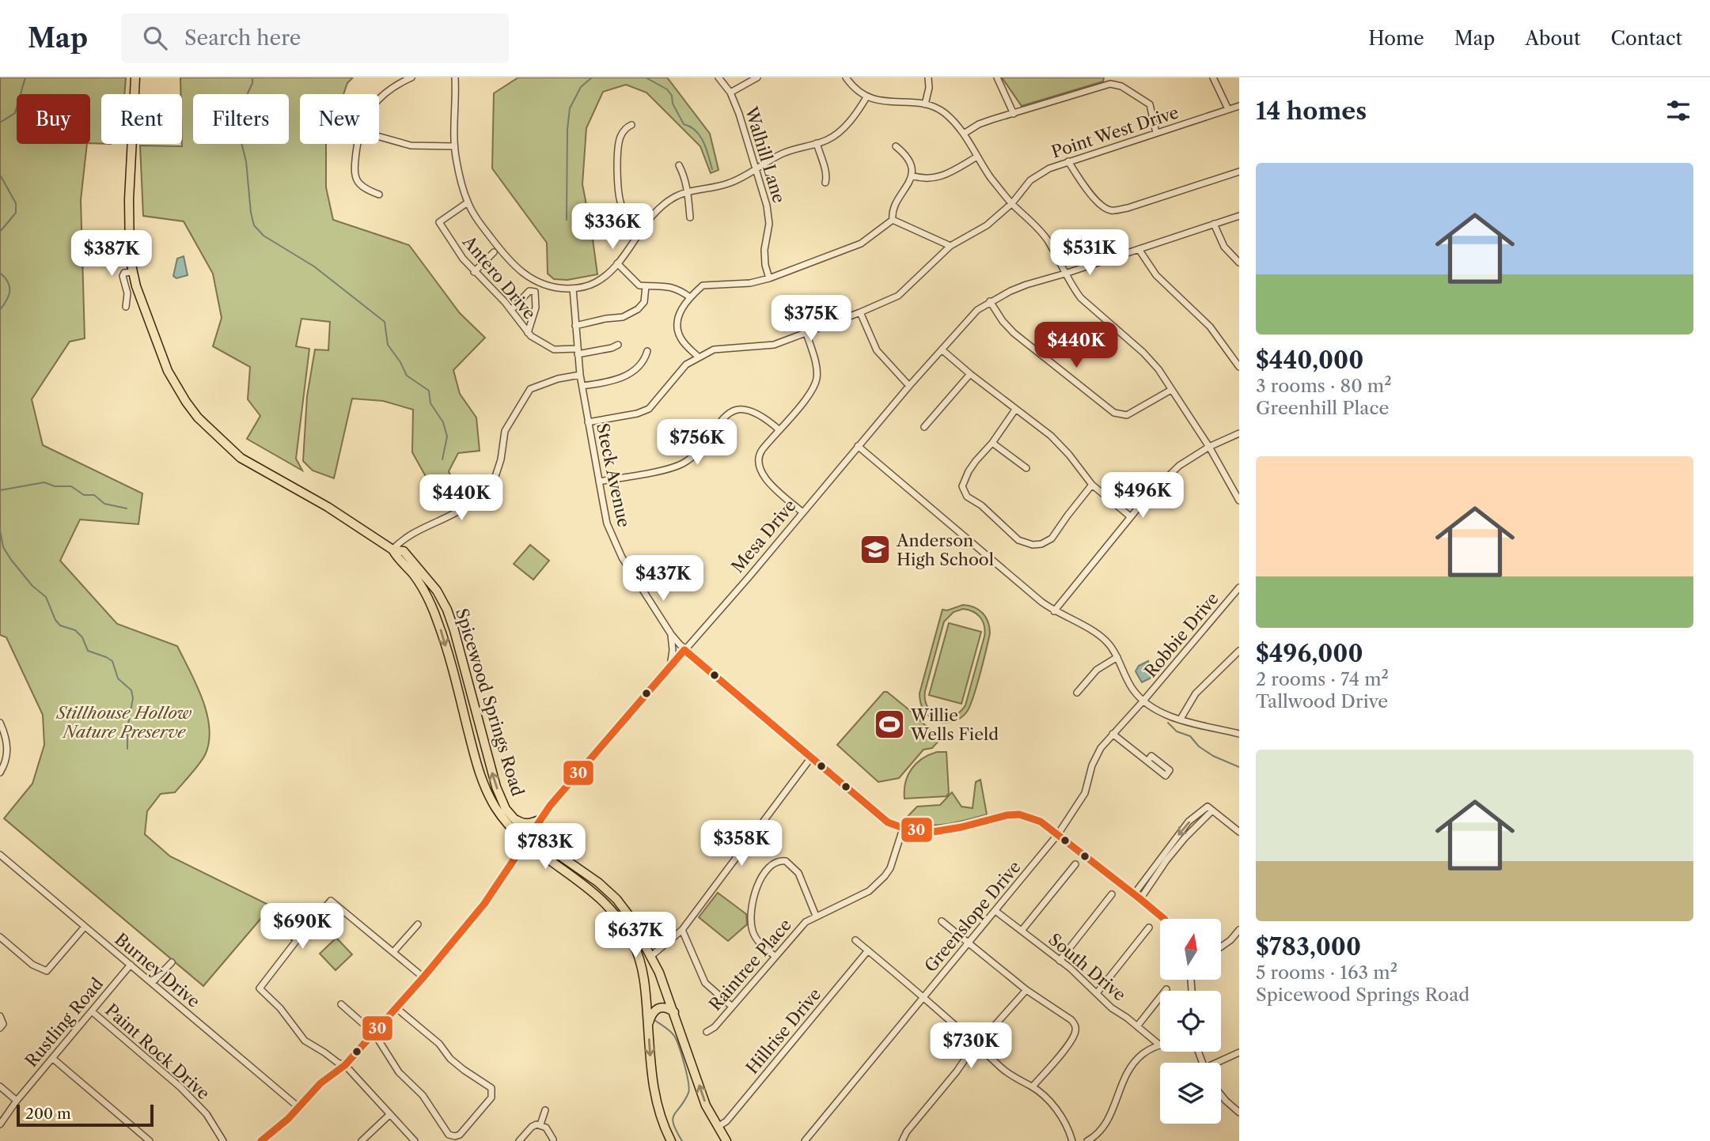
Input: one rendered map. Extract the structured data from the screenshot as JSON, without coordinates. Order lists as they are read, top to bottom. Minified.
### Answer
{"streets":{"main road":["Spicewood Springs Road"],"street":["Point West Drive","Walhill Lane","Antero Drive","Steck Avenue","Mesa Drive","Robbie Drive","Greenslope Drive","Raintree Place","South Drive","Burney Drive","Rustling Road","Hillrise Drive","Paint Rock Drive"]},"crossings":[["Antero Drive","Steck Avenue"],["Steck Avenue","Mesa Drive"],["Steck Avenue","Greenslope Drive"],["Steck Avenue","Raintree Place"],["Mesa Drive","Spicewood Springs Road"],["Mesa Drive","Burney Drive"],["Robbie Drive","Greenslope Drive"],["Spicewood Springs Road","Hillrise Drive"],["Greenslope Drive","South Drive"],["Burney Drive","Rustling Road"],["Rustling Road","Paint Rock Drive"]],"parks":["Stillhouse Hollow Nature Preserve"],"places":{"school or university":["Anderson High School"],"sports":["Willie Wells Field"]},"lines":["transit line 30"],"scale_bar":"200 m","north":"top","page":{"header":"Map","search":"Search here","nav":["Home","Map","About","Contact"],"heading":"14 homes","chip":["Buy","Rent","Filters","New"],"list":[{"name":"$440,000","note":"3 rooms · 80 m² · Greenhill Place"},{"name":"$496,000","note":"2 rooms · 74 m² · Tallwood Drive"},{"name":"$783,000","note":"5 rooms · 163 m² · Spicewood Springs Road"}],"price":["$336K","$531K","$387K","$375K","$440K","$756K","$496K","$440K","$437K","$358K","$783K","$690K","$637K","$730K"],"scale":"200 m"}}
